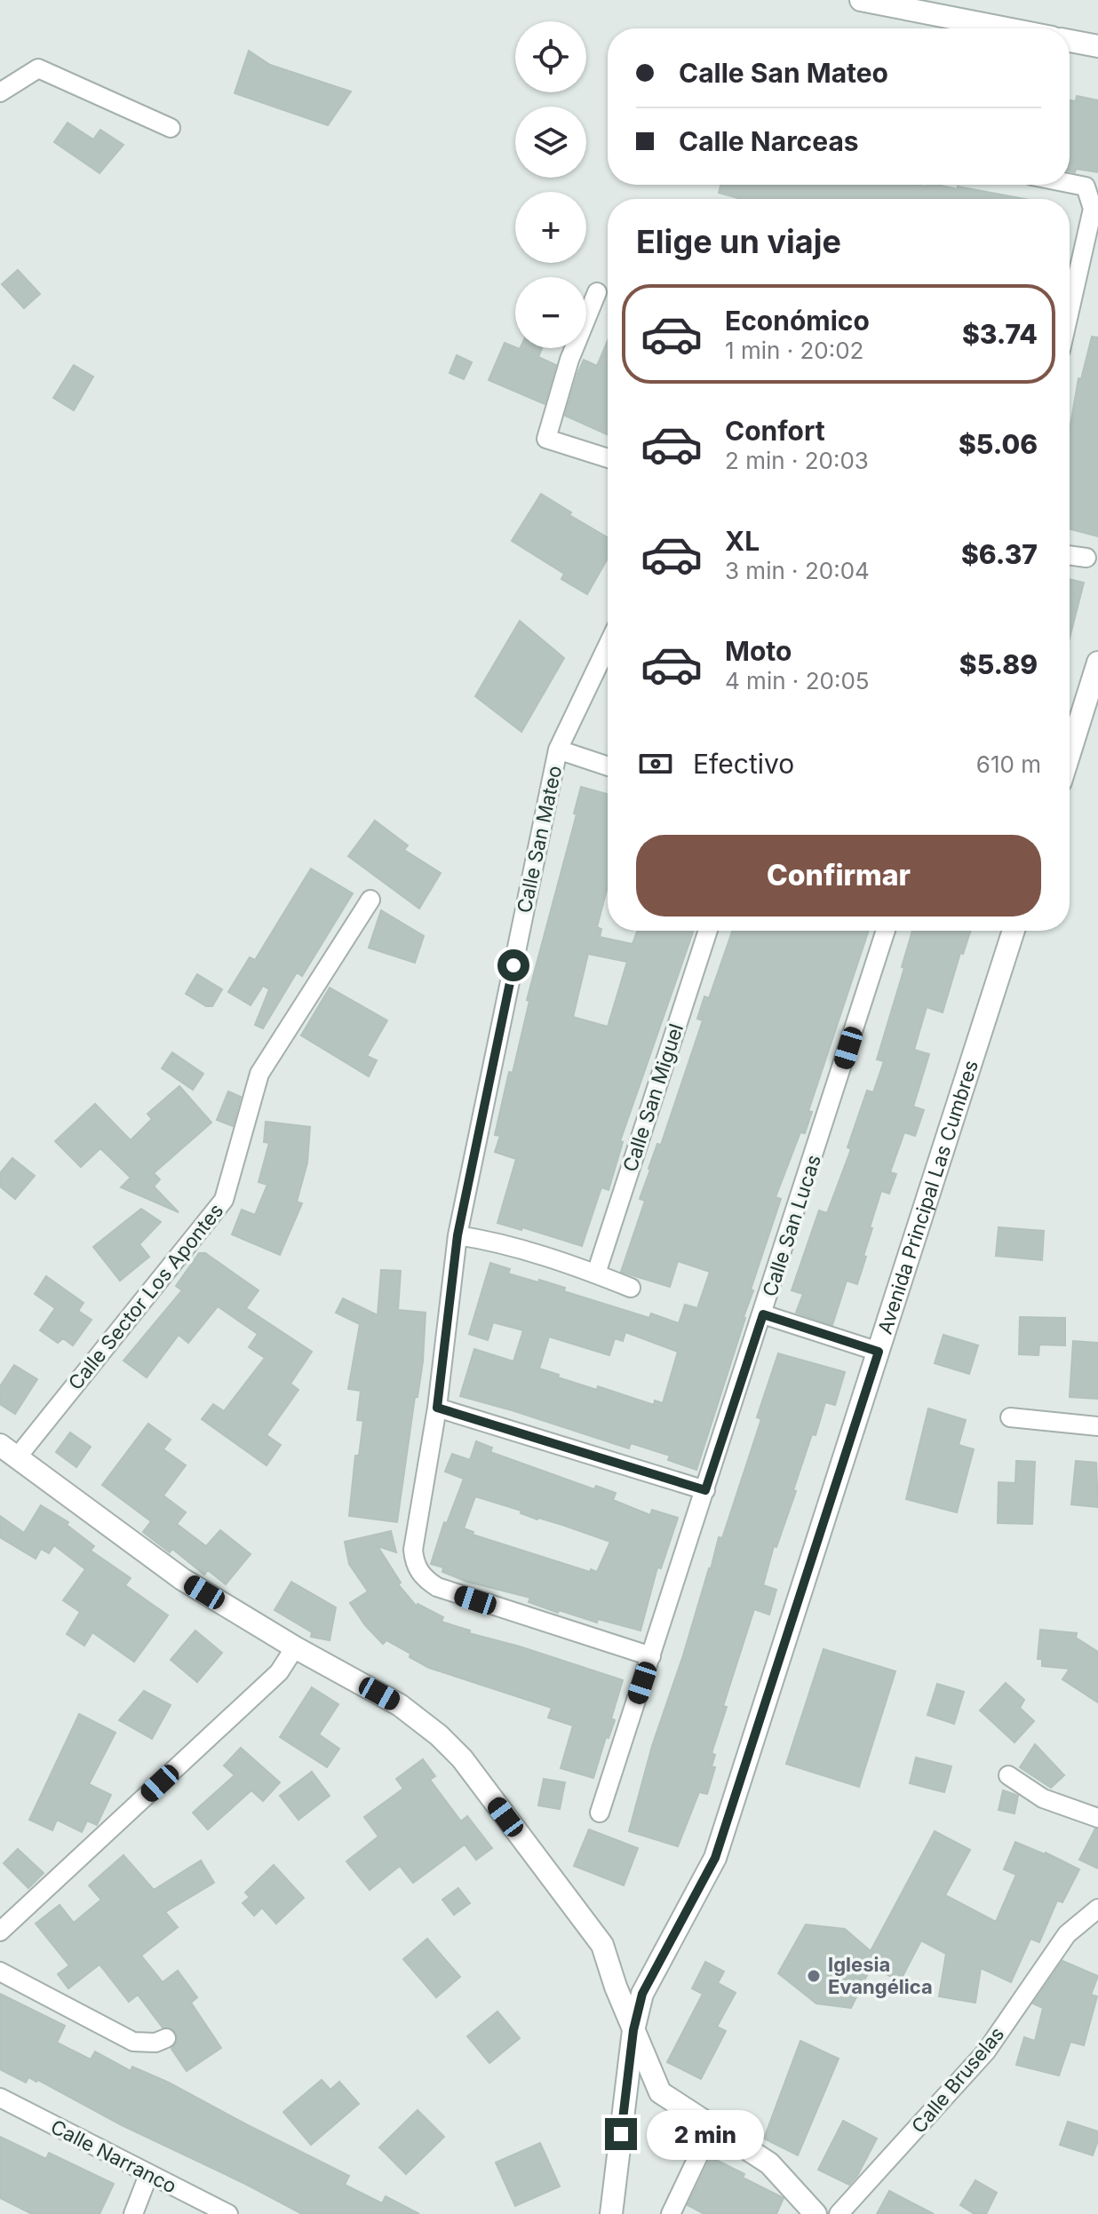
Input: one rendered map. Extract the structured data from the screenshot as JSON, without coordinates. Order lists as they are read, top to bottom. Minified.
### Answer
{"streets":{"street":["Calle San Mateo","Calle San Miguel","Avenida Principal Las Cumbres","Calle San Lucas","Calle Sector Los Apontes","Calle Bruselas","Calle Narranco"]},"crossings":[["Calle San Mateo","Calle San Lucas"]],"places":["Iglesia Evangélica"],"page":{"map_buttons":["+","−"],"banner":["Calle San Mateo","Calle Narceas"],"heading":"Elige un viaje","list":[{"name":"Económico","note":"1 min · 20:02","value":"$3.74"},{"name":"Confort","note":"2 min · 20:03","value":"$5.06"},{"name":"XL","note":"3 min · 20:04","value":"$6.37"},{"name":"Moto","note":"4 min · 20:05","value":"$5.89"}],"pay":["Efectivo","610 m"],"buttons":"Confirmar","bubble":"2 min"}}
